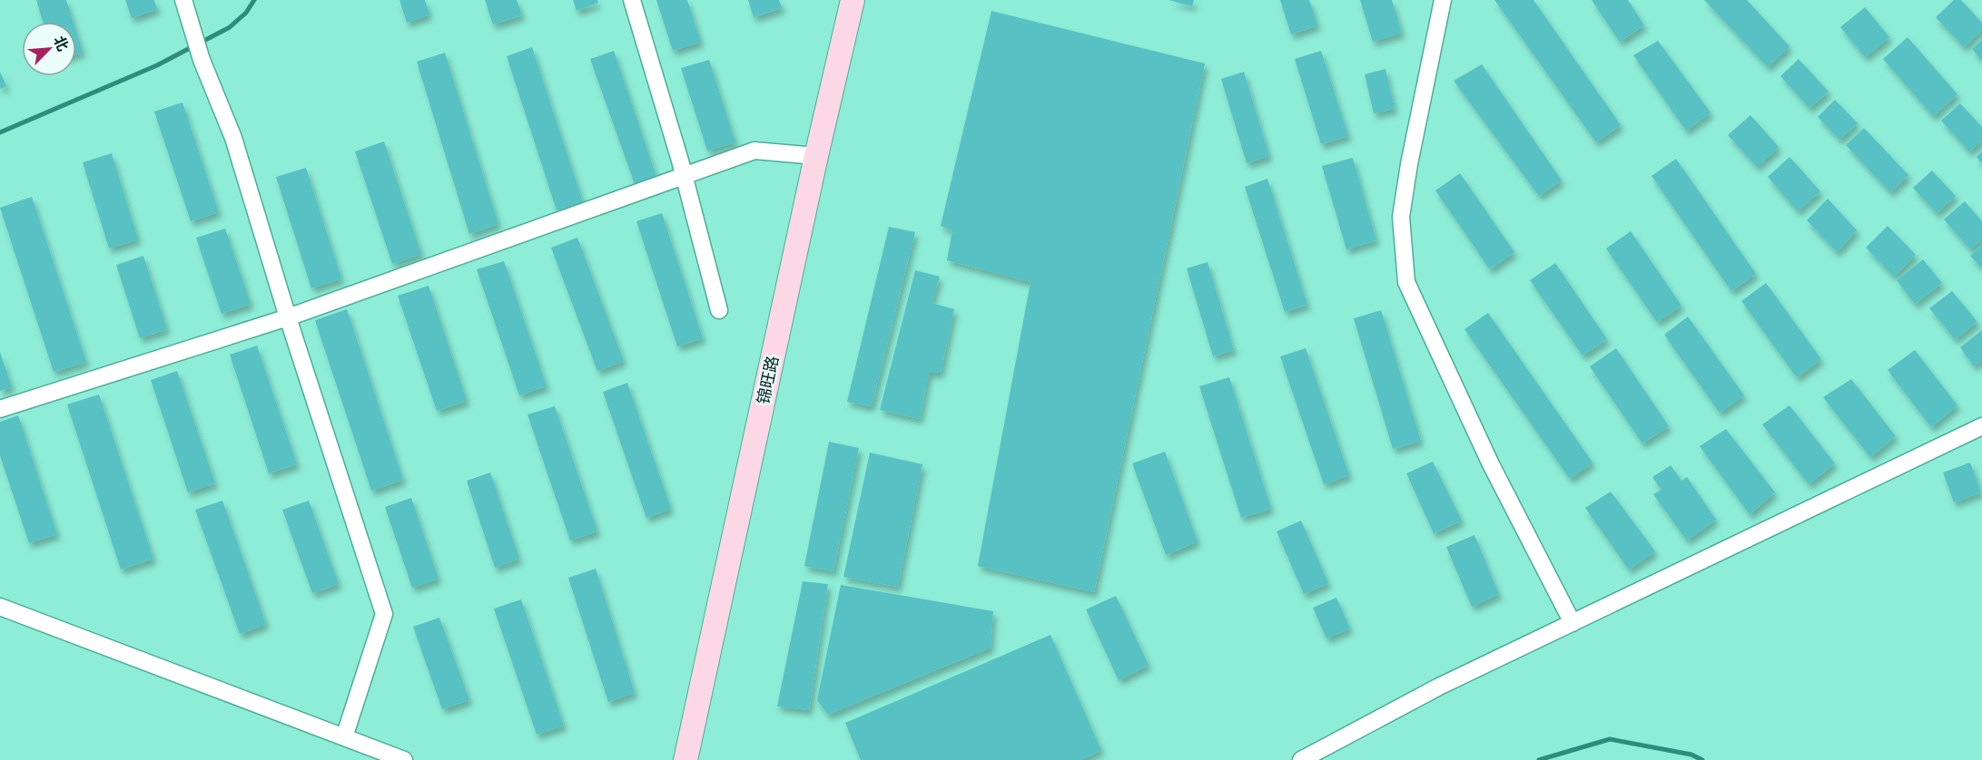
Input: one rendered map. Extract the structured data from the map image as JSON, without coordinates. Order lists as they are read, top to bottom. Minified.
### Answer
{"streets":{"street":["锦旺路"]},"north":"top right"}
